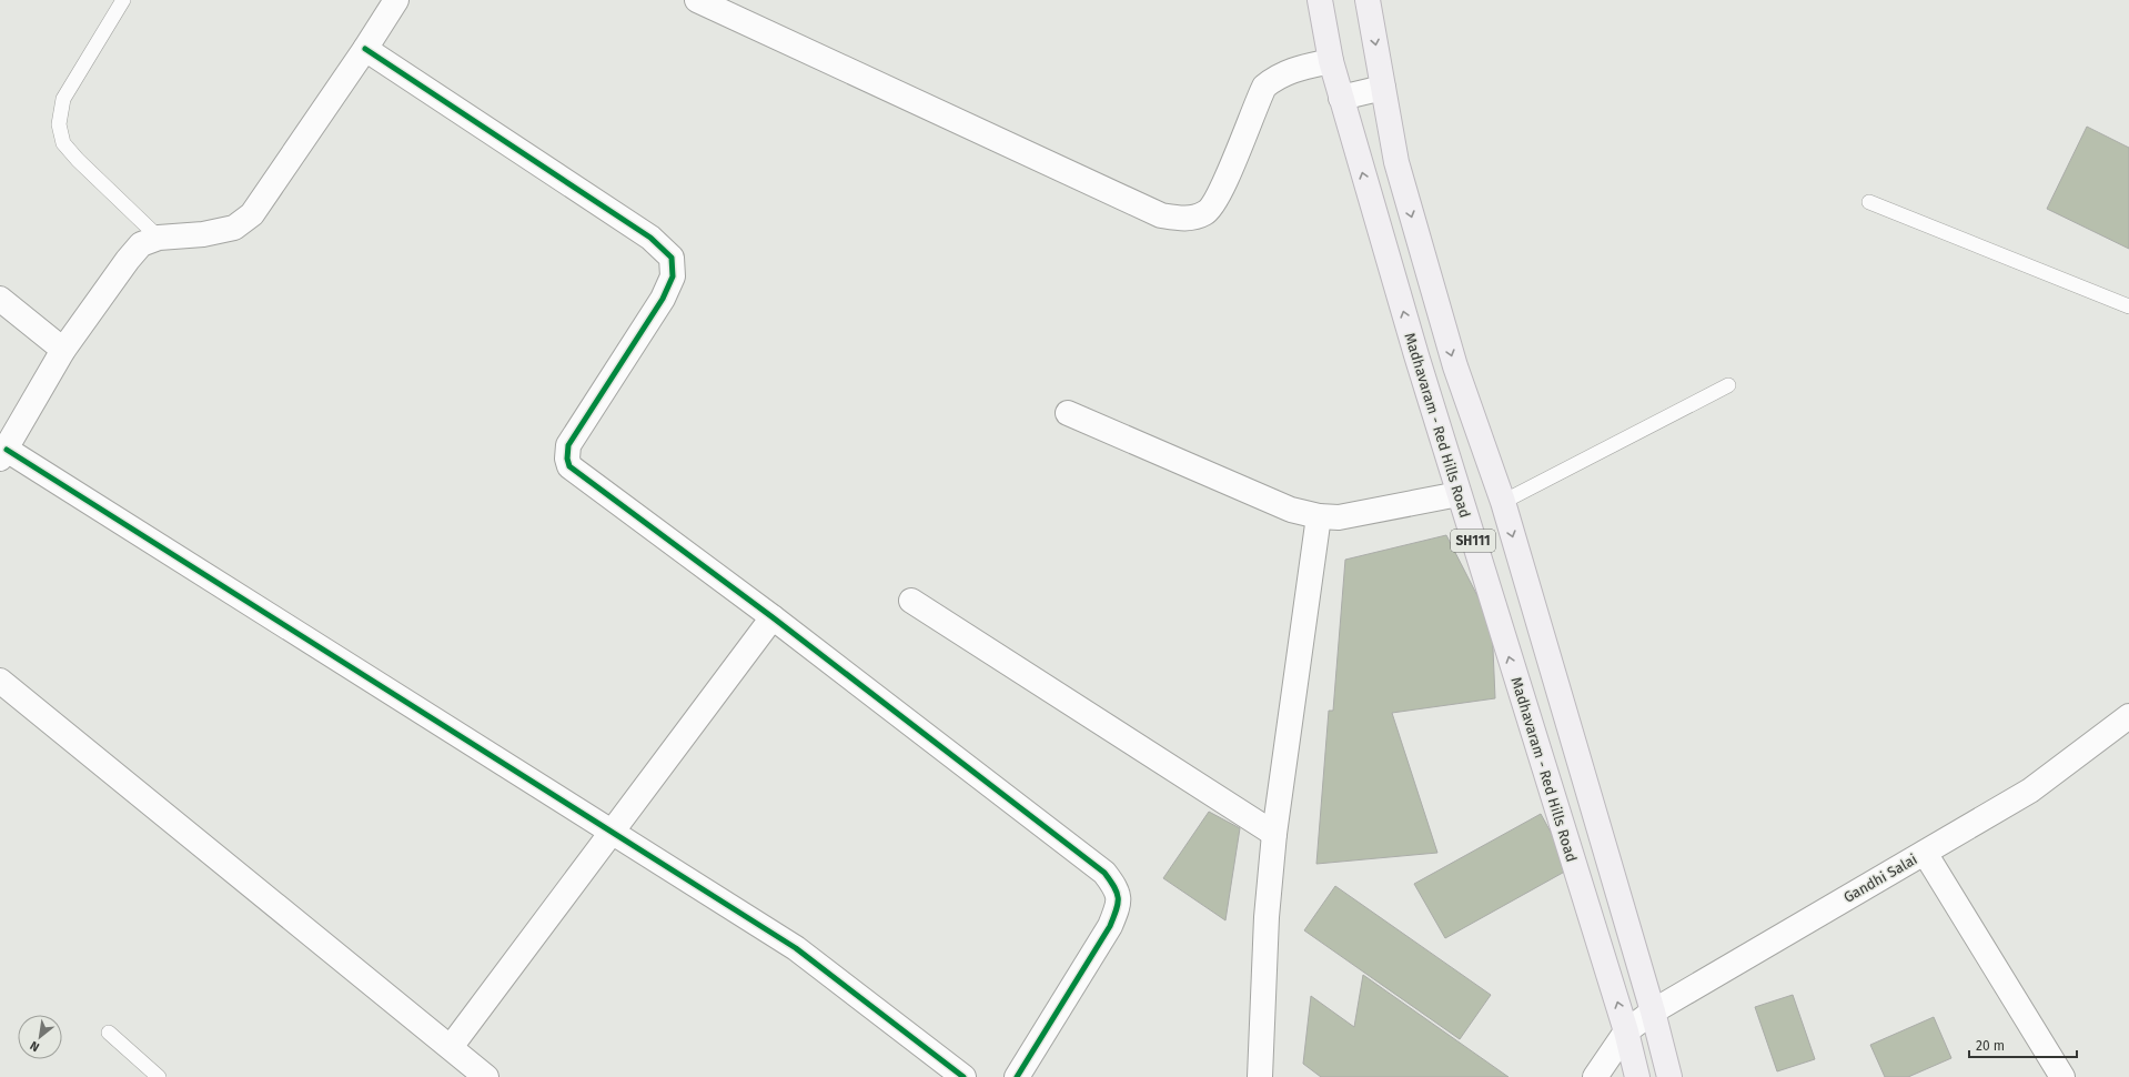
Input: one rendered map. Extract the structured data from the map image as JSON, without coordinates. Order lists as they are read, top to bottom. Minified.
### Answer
{"streets":{"main road":["Madhavaram - Red Hills Road","SH111"],"street":["Gandhi Salai"]},"crossings":[["Madhavaram - Red Hills Road","Gandhi Salai"],["SH111","Gandhi Salai"]],"scale_bar":"20 m","north":"bottom left"}
